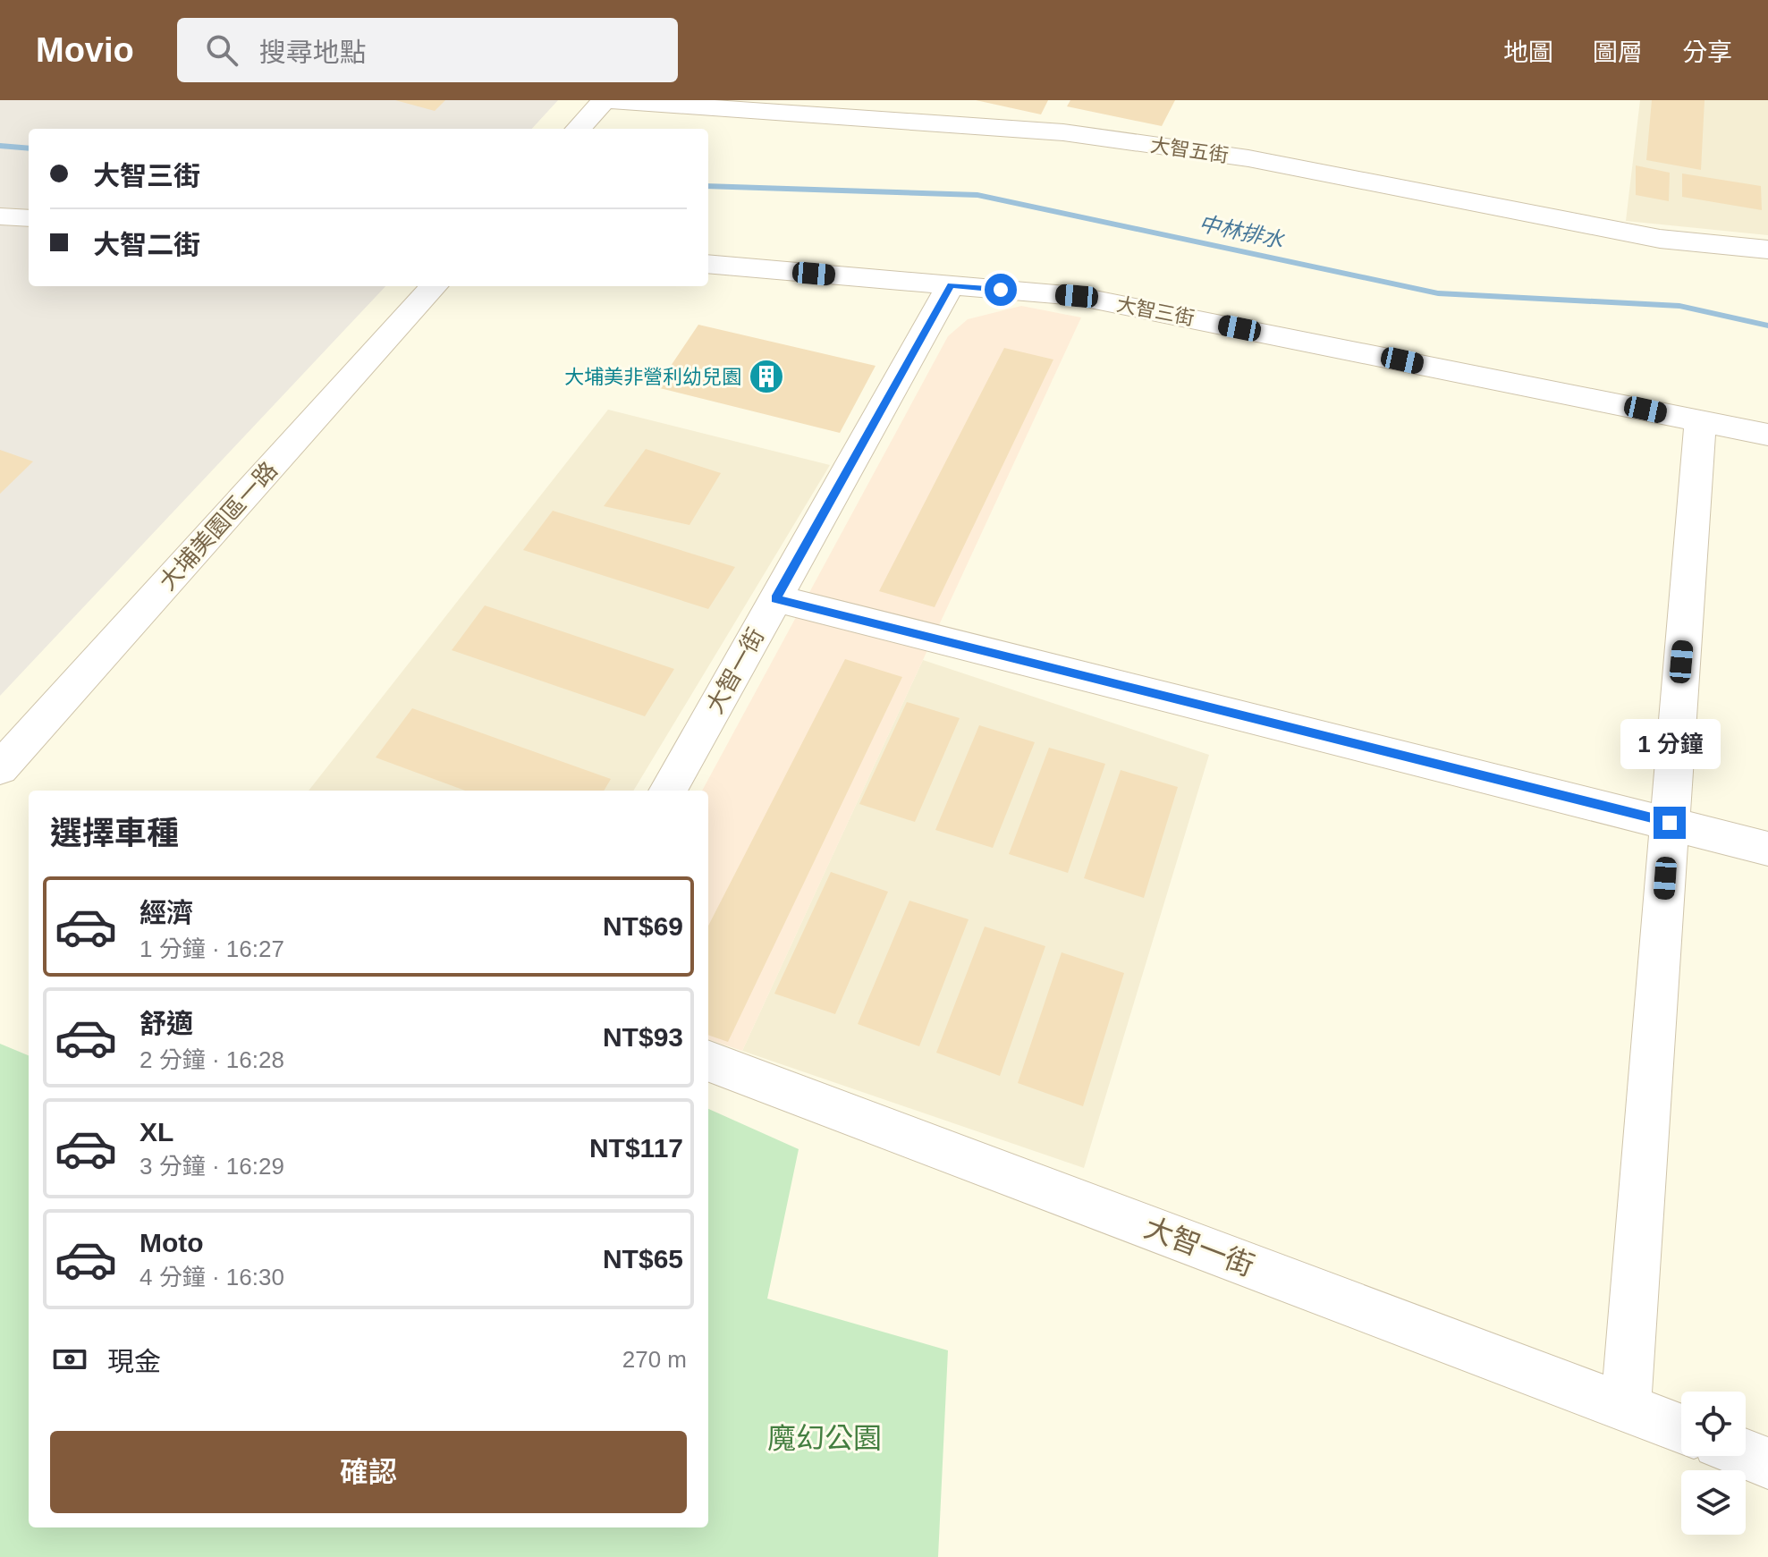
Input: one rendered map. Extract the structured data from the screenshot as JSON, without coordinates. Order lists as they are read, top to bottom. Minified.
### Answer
{"streets":{"street":["大智五街","大智三街","大埔美園區一路","大智一街"]},"crossings":[["大智三街","大智一街"]],"water":["中林排水"],"parks":["魔幻公園"],"places":{"building":["大埔美非營利幼兒園"]},"page":{"header":"Movio","search":"搜尋地點","nav":["地圖","圖層","分享"],"banner":["大智三街","大智二街"],"bubble":"1 分鐘","heading":"選擇車種","list":[{"name":"經濟","note":"1 分鐘 · 16:27","value":"NT$69"},{"name":"舒適","note":"2 分鐘 · 16:28","value":"NT$93"},{"name":"XL","note":"3 分鐘 · 16:29","value":"NT$117"},{"name":"Moto","note":"4 分鐘 · 16:30","value":"NT$65"}],"pay":["現金","270 m"],"buttons":"確認"}}
